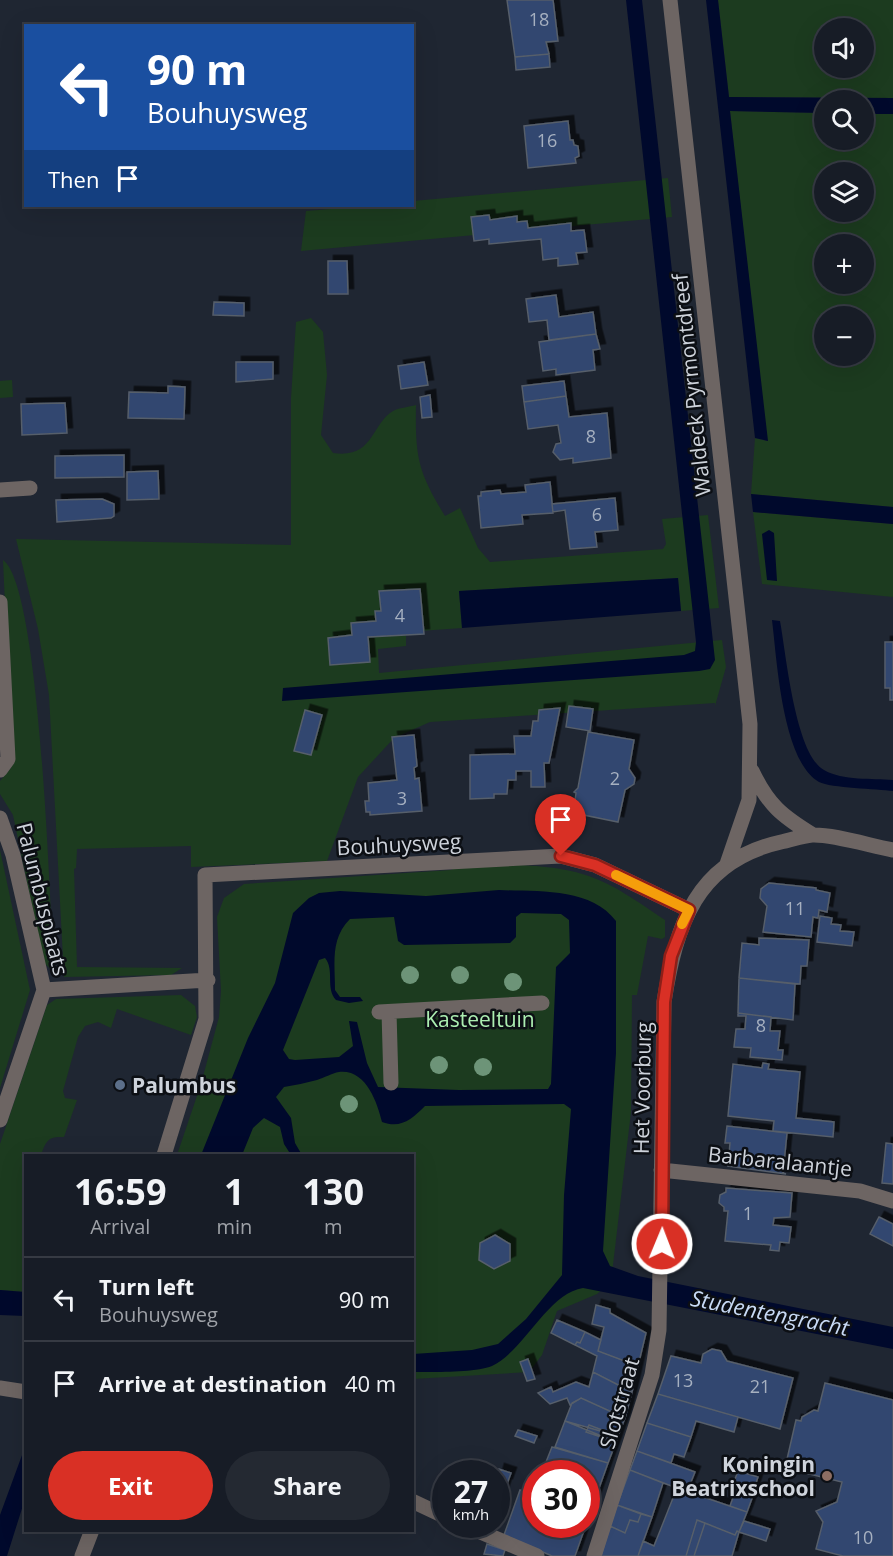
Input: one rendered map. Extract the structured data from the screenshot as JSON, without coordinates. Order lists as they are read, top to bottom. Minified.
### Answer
{"streets":{"street":["Waldeck Pyrmontdreef","Bouhuysweg","Palumbusplaats","Het Voorburg","Barbaralaantje","Slotstraat"]},"crossings":[["Waldeck Pyrmontdreef","Het Voorburg"],["Bouhuysweg","Palumbusplaats"],["Bouhuysweg","Het Voorburg"],["Het Voorburg","Barbaralaantje"],["Het Voorburg","Slotstraat"]],"water":["Studentengracht"],"parks":["Kasteeltuin"],"places":["Palumbus","Koningin Beatrixschool"],"house_numbers":["18","16","8","6","4","2","3","11","8","1","13","21","10"],"page":{"map_buttons":["+","−"],"turn":["90 m","Bouhuysweg"],"then":"Then","eta":["16:59","Arrival","1","min","130","m"],"list":[{"name":"Turn left","note":"Bouhuysweg","value":"90 m"},{"name":"Arrive at destination","value":"40 m"}],"buttons":["Exit","Share"],"speed":"27 km/h","limit":"30"}}
